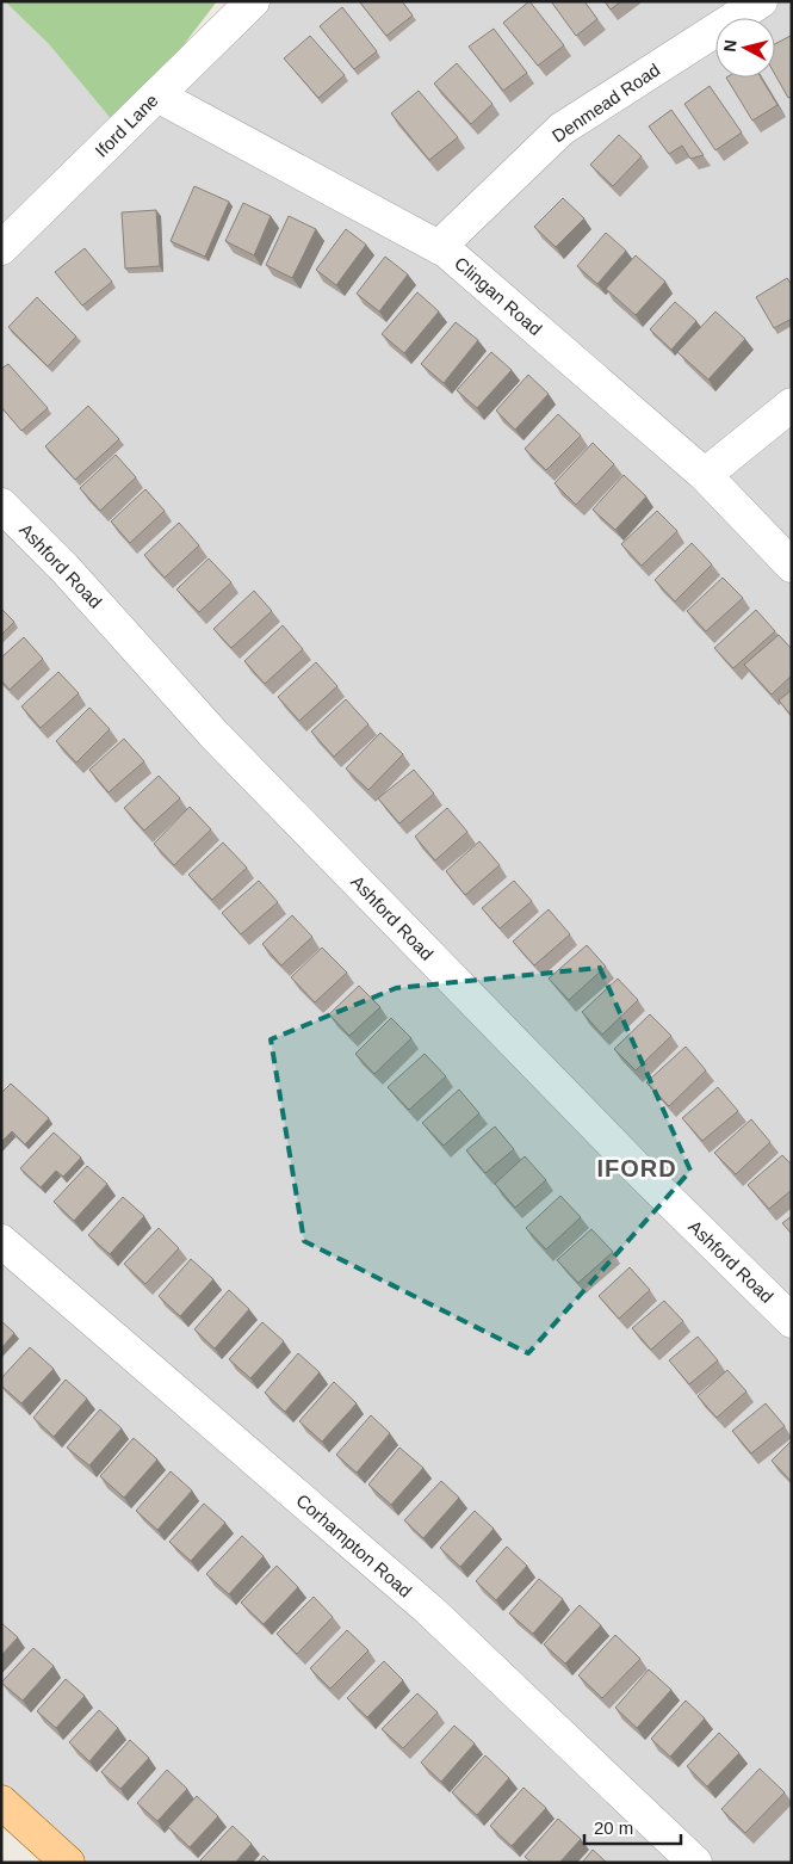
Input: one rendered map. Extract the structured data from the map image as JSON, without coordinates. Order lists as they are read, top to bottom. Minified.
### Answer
{"streets":{"street":["Denmead Road","Iford Lane","Clingan Road","Ashford Road","Corhampton Road"]},"crossings":[["Denmead Road","Clingan Road"],["Iford Lane","Clingan Road"]],"districts":["IFORD"],"scale_bar":"20 m","north":"left"}
